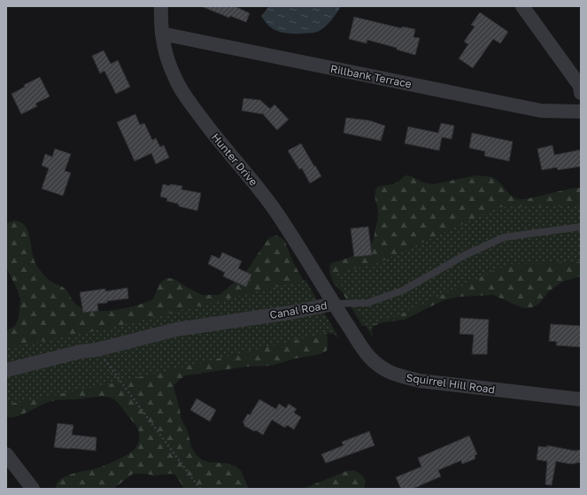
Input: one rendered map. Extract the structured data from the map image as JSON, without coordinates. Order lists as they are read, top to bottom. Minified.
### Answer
{"streets":{"street":["Rillbank Terrace","Hunter Drive","Canal Road","Squirrel Hill Road"]},"crossings":[["Rillbank Terrace","Hunter Drive"],["Hunter Drive","Canal Road"],["Hunter Drive","Squirrel Hill Road"],["Canal Road","Squirrel Hill Road"]]}
